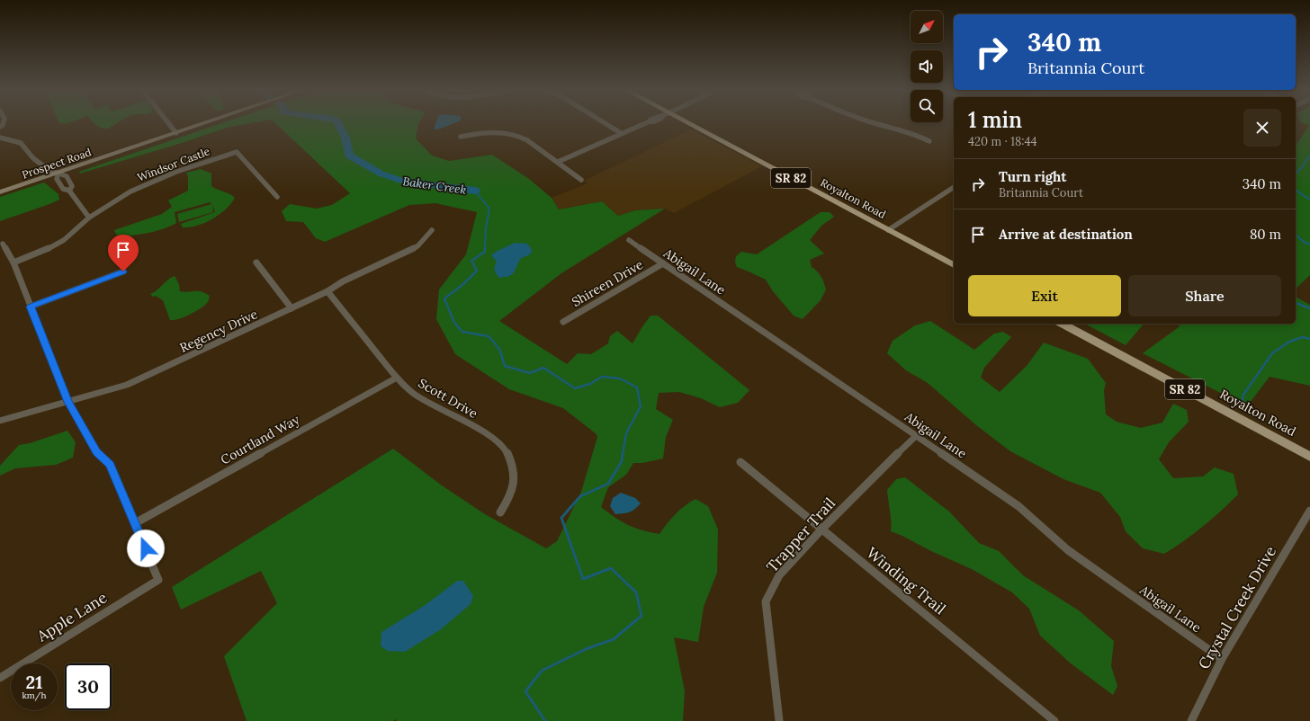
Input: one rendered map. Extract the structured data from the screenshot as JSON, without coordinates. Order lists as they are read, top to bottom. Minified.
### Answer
{"streets":{"main road":["SR 82","Royalton Road"],"street":["Prospect Road","Windsor Castle","Abigail Lane","Shireen Drive","Regency Drive","Scott Drive","Courtland Way","Trapper Trail","Winding Trail","Crystal Creek Drive","Apple Lane"]},"crossings":[["Abigail Lane","Shireen Drive"],["Abigail Lane","Trapper Trail"],["Abigail Lane","Crystal Creek Drive"],["Regency Drive","Scott Drive"],["Scott Drive","Courtland Way"],["Courtland Way","Apple Lane"],["Trapper Trail","Winding Trail"]],"water":["Baker Creek"],"north":"top right","page":{"turn":["340 m","Britannia Court"],"heading":["1 min","420 m · 18:44"],"list":[{"name":"Turn right","note":"Britannia Court","value":"340 m"},{"name":"Arrive at destination","value":"80 m"}],"buttons":["Exit","Share"],"speed":"21 km/h","limit":"30"}}
